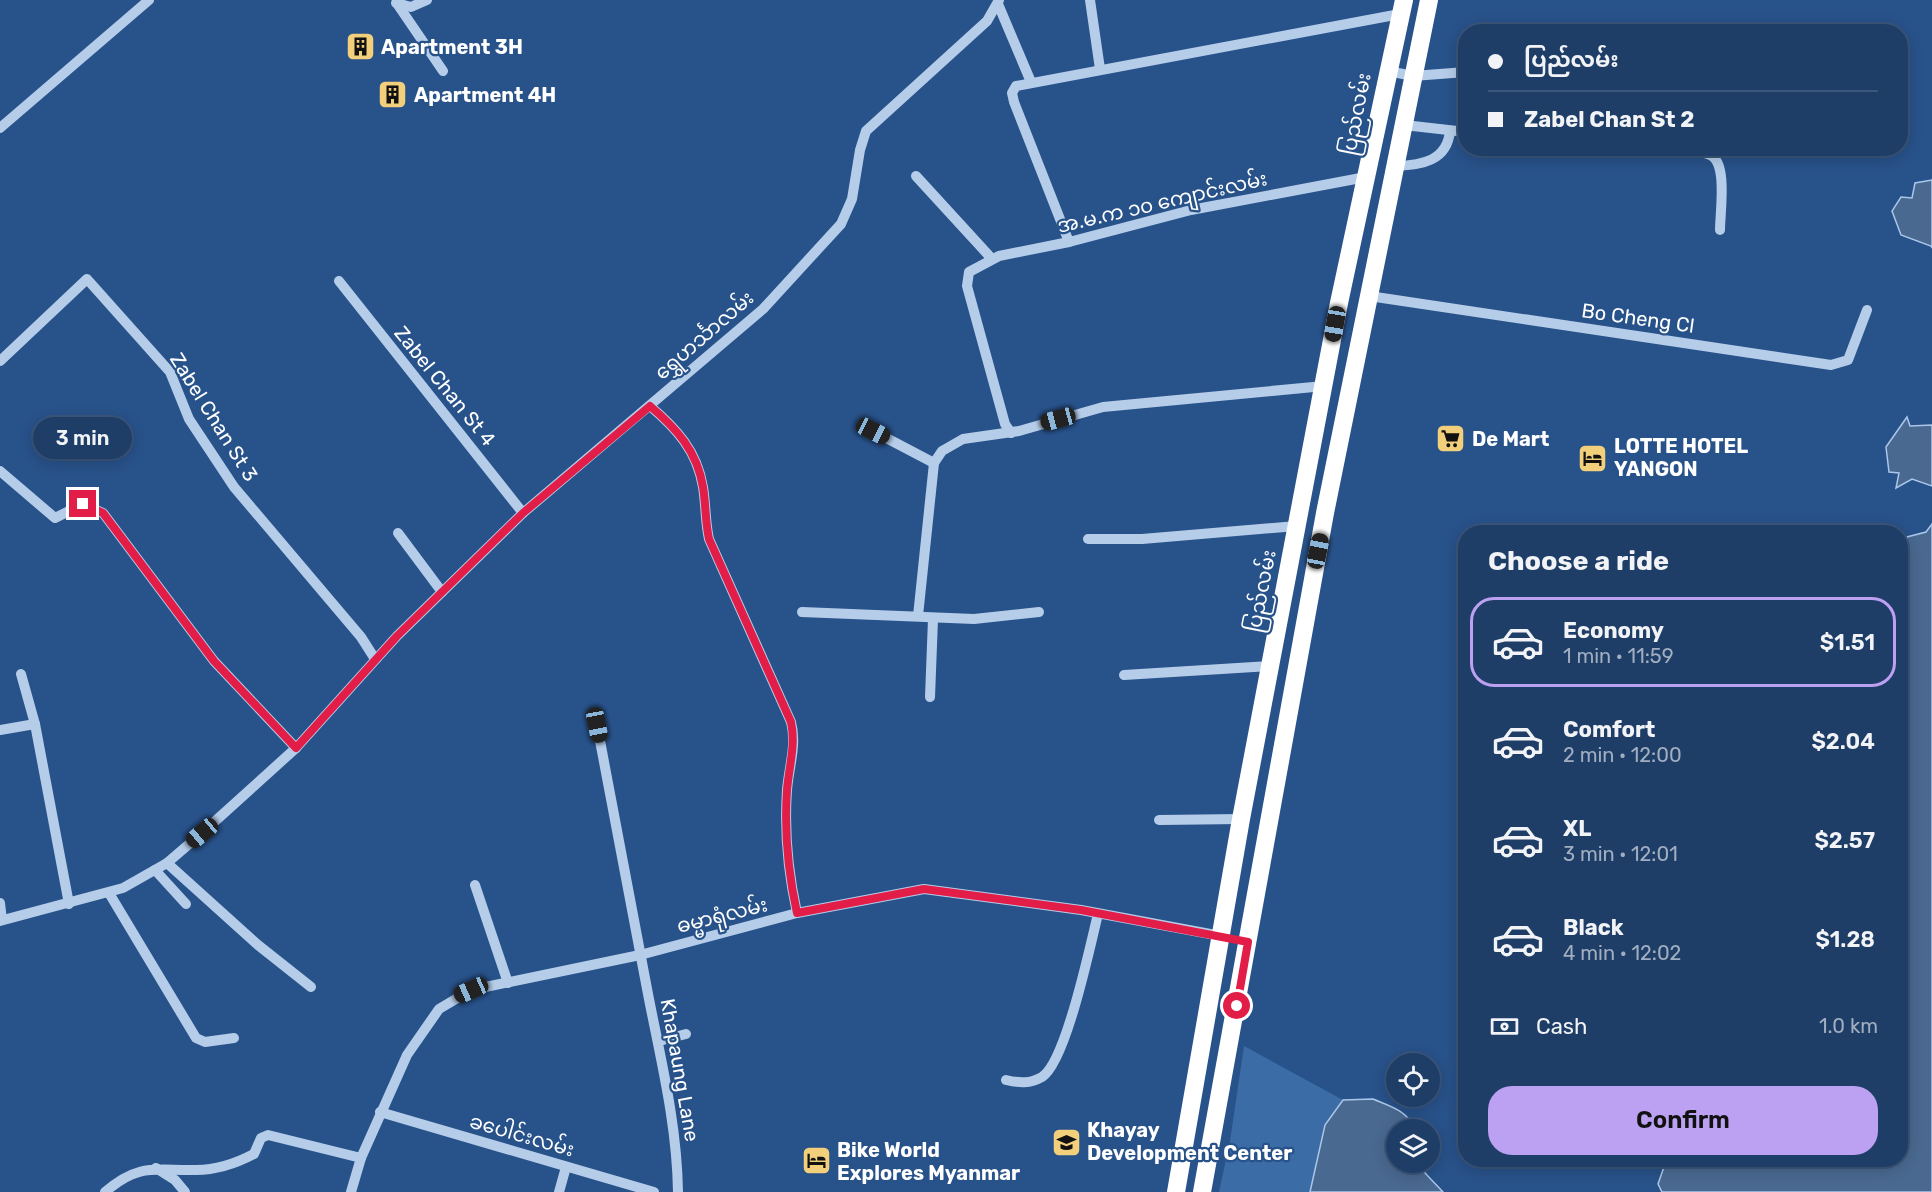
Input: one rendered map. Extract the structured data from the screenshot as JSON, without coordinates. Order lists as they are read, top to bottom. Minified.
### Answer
{"streets":{"highway":["ပြည်လမ်း"],"street":["အ.မ.က ၁၀ ကျောင်းလမ်း","Bo Cheng Cl","ရွှေဟင်္သာလမ်း","Zabel Chan St 4","Zabel Chan St 3","ဓမ္မာရုံလမ်း","Khapaung Lane","ခပေါင်းလမ်း"]},"crossings":[["ပြည်လမ်း","အ.မ.က ၁၀ ကျောင်းလမ်း"],["ပြည်လမ်း","ဓမ္မာရုံလမ်း"],["ရွှေဟင်္သာလမ်း","Zabel Chan St 4"],["ရွှေဟင်္သာလမ်း","Zabel Chan St 3"],["ဓမ္မာရုံလမ်း","Khapaung Lane"],["ဓမ္မာရုံလမ်း","ခပေါင်းလမ်း"]],"places":{"building":["Apartment 3H","Apartment 4H"],"supermarket":["De Mart"],"hotel":["LOTTE HOTEL YANGON","Bike World Explores Myanmar"],"school or university":["Khayay Development Center"]},"page":{"banner":["ပြည်လမ်း","Zabel Chan St 2"],"bubble":"3 min","heading":"Choose a ride","list":[{"name":"Economy","note":"1 min · 11:59","value":"$1.51"},{"name":"Comfort","note":"2 min · 12:00","value":"$2.04"},{"name":"XL","note":"3 min · 12:01","value":"$2.57"},{"name":"Black","note":"4 min · 12:02","value":"$1.28"}],"pay":["Cash","1.0 km"],"buttons":"Confirm"}}
